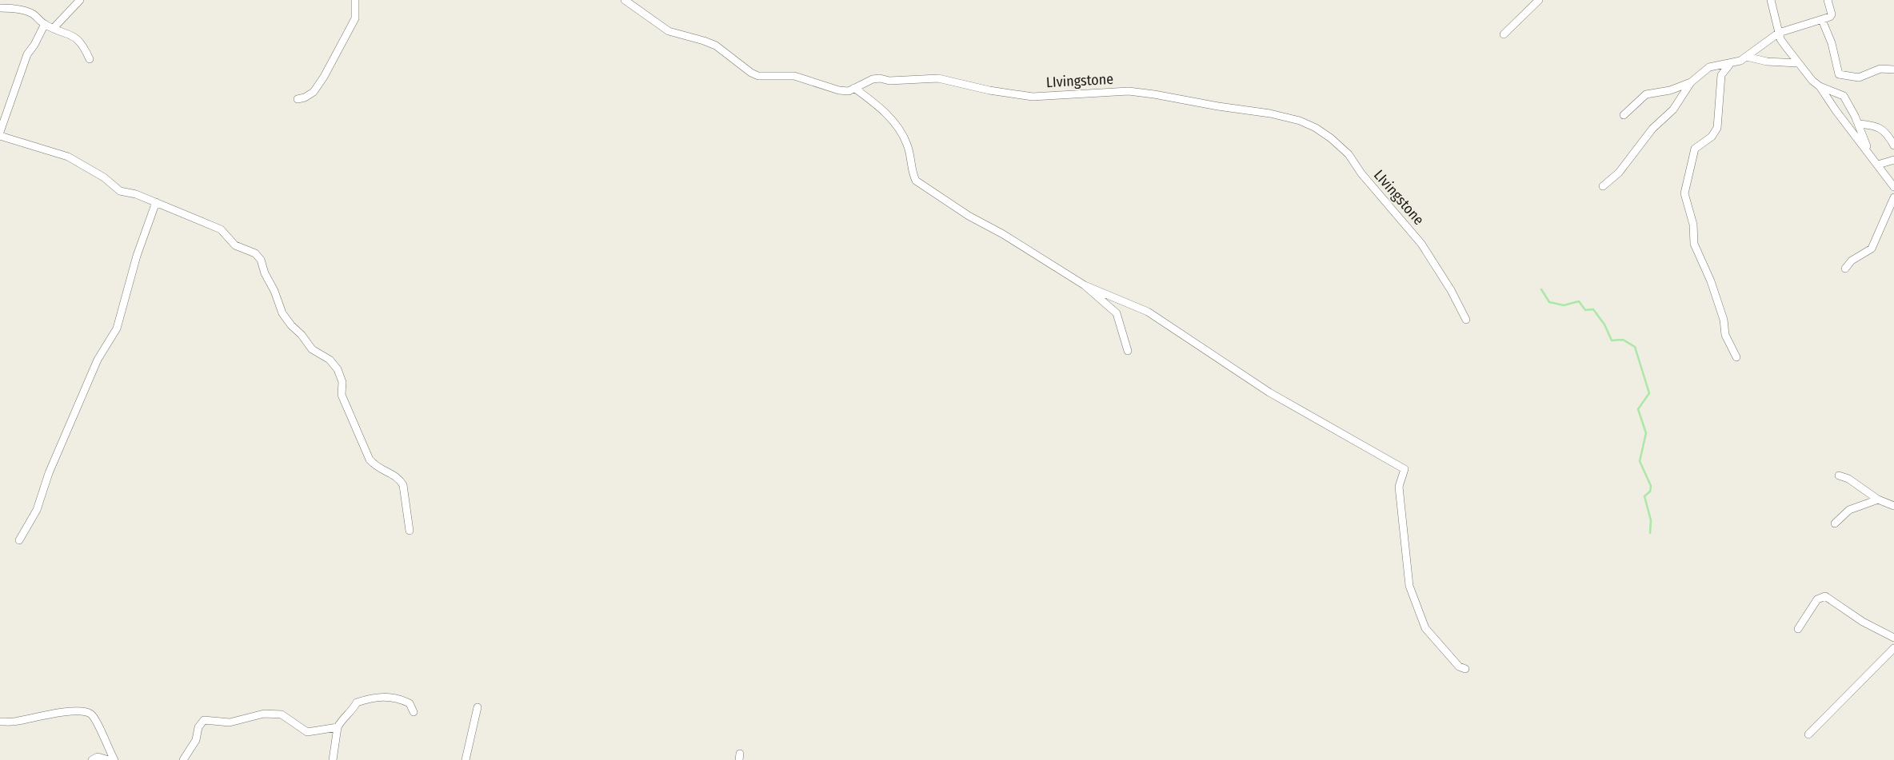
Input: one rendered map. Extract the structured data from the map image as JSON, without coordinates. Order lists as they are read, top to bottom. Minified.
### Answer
{"streets":{"street":["LIvingstone"]}}
